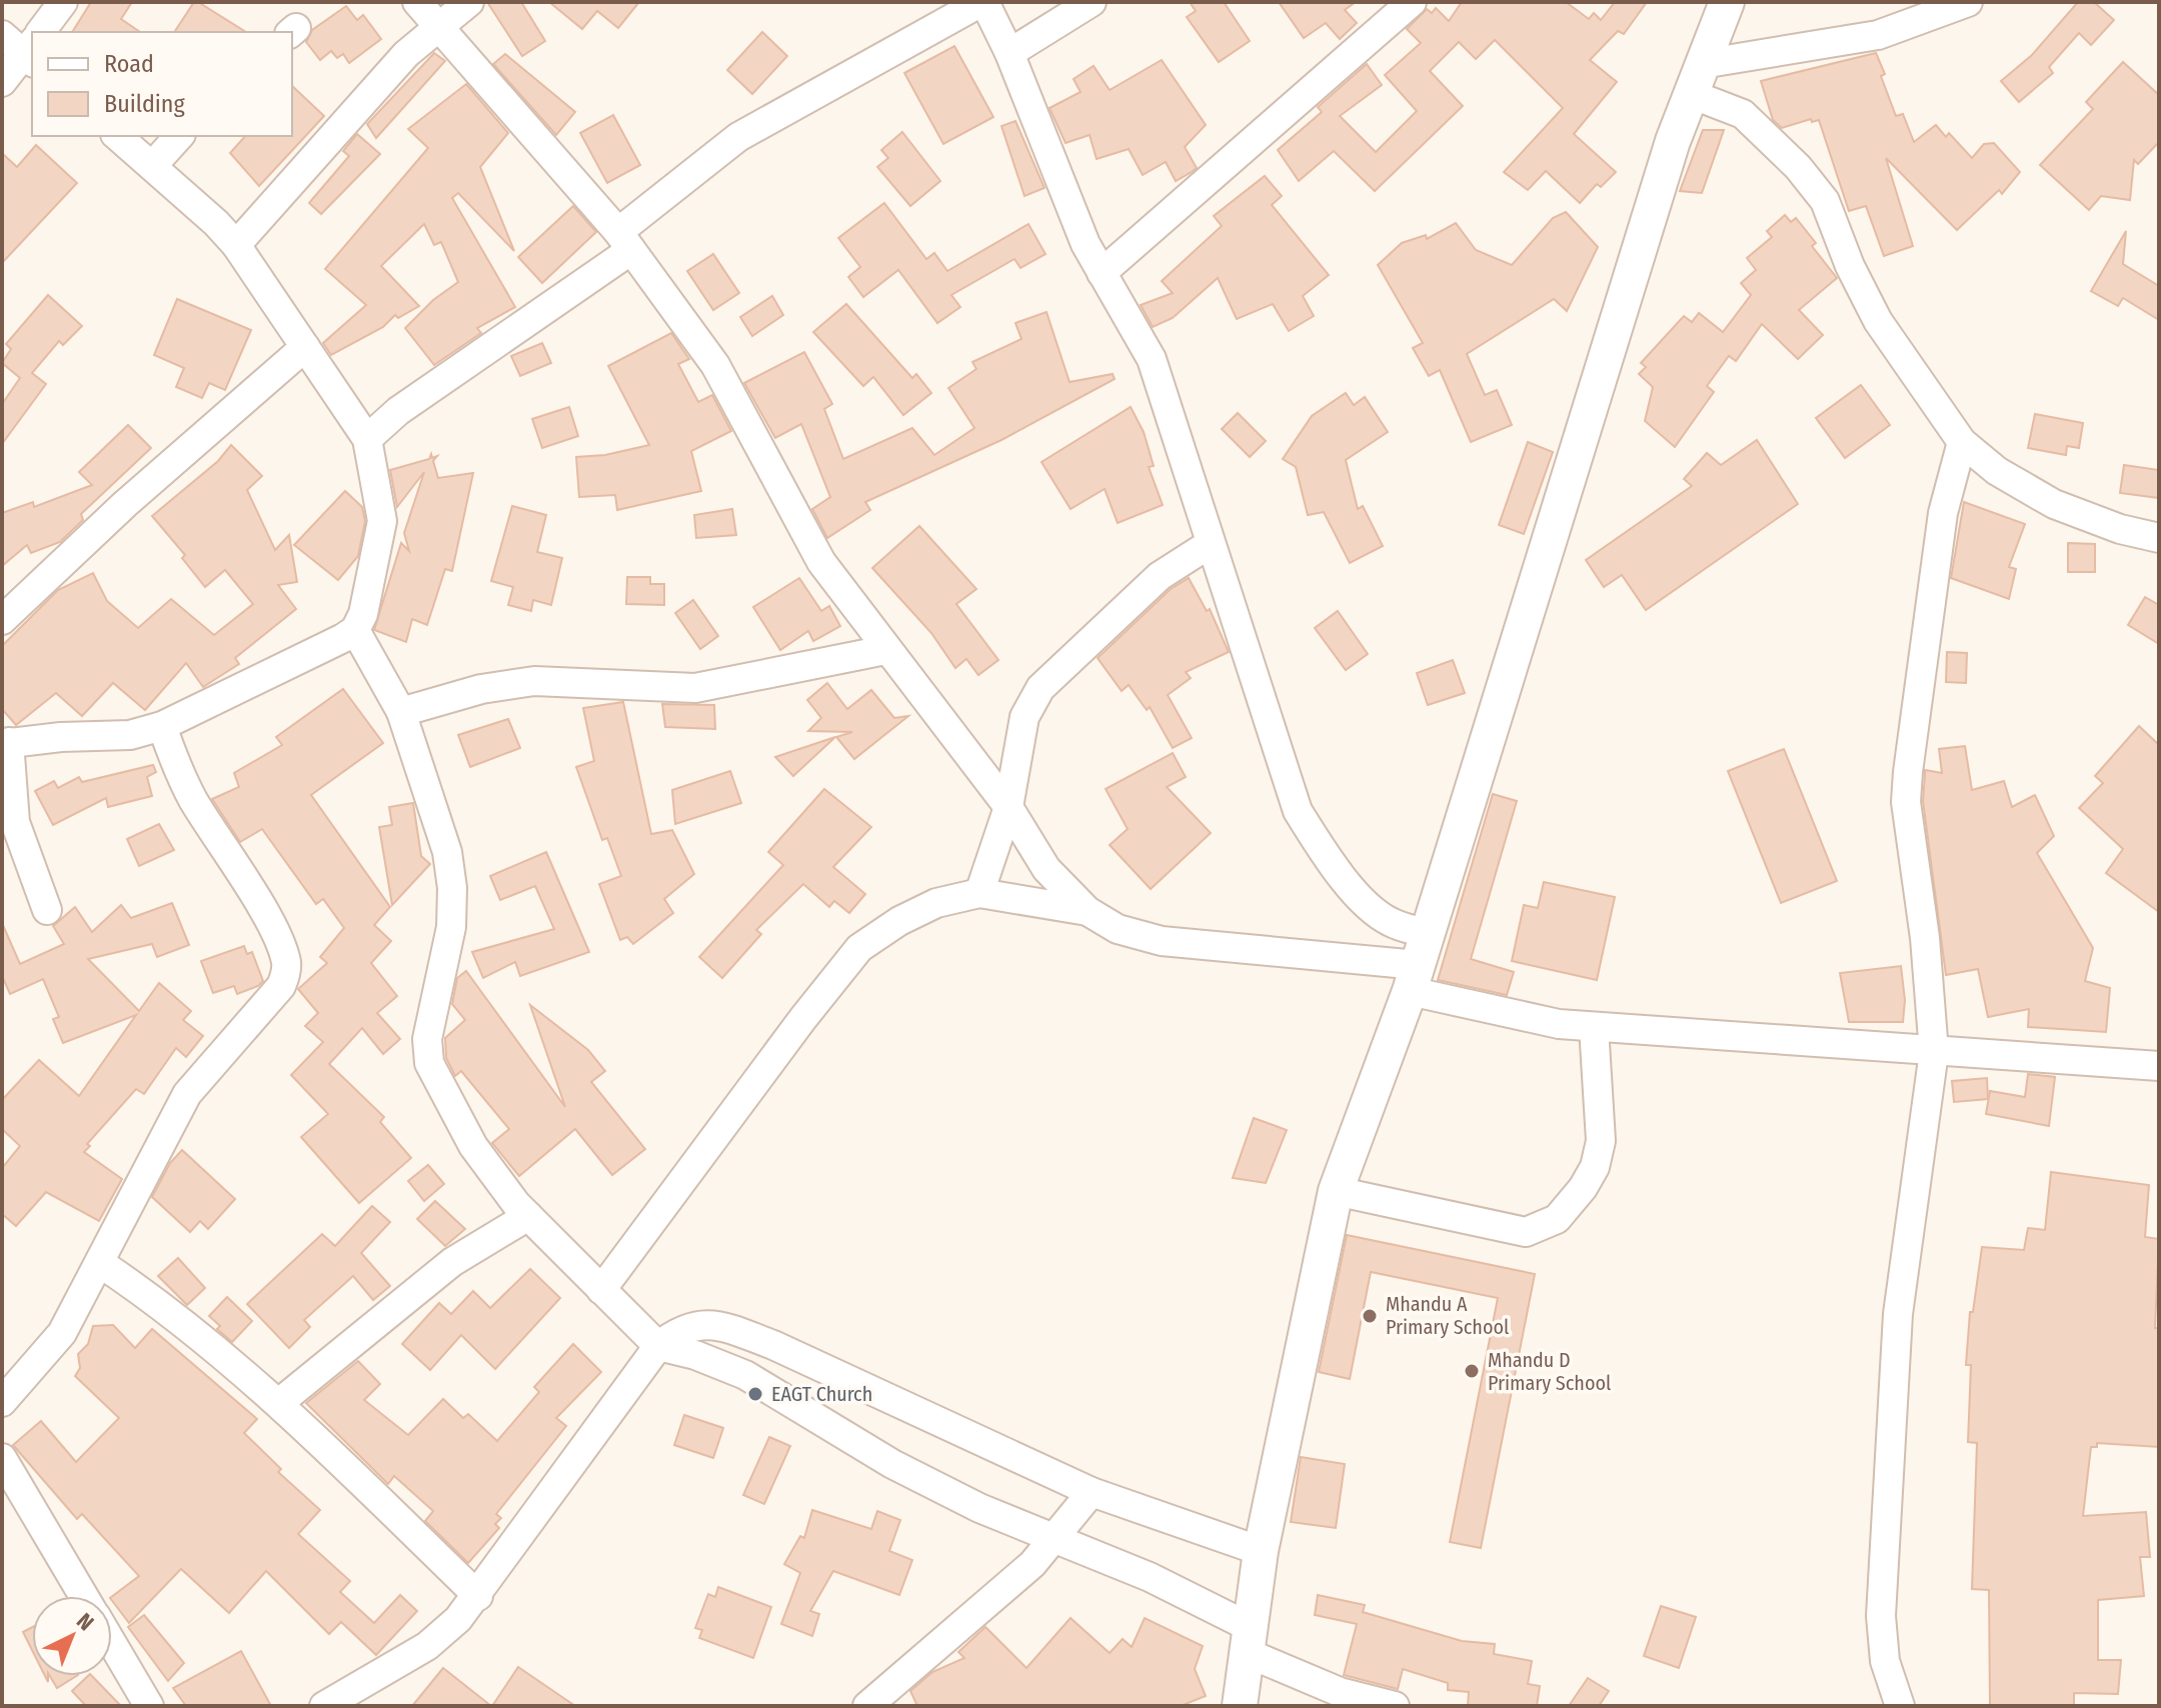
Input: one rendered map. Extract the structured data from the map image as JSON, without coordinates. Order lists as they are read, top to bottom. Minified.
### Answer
{"places":["Mhandu A Primary School","Mhandu D Primary School","EAGT Church"],"legend":["Road","Building"],"north":"top right"}
